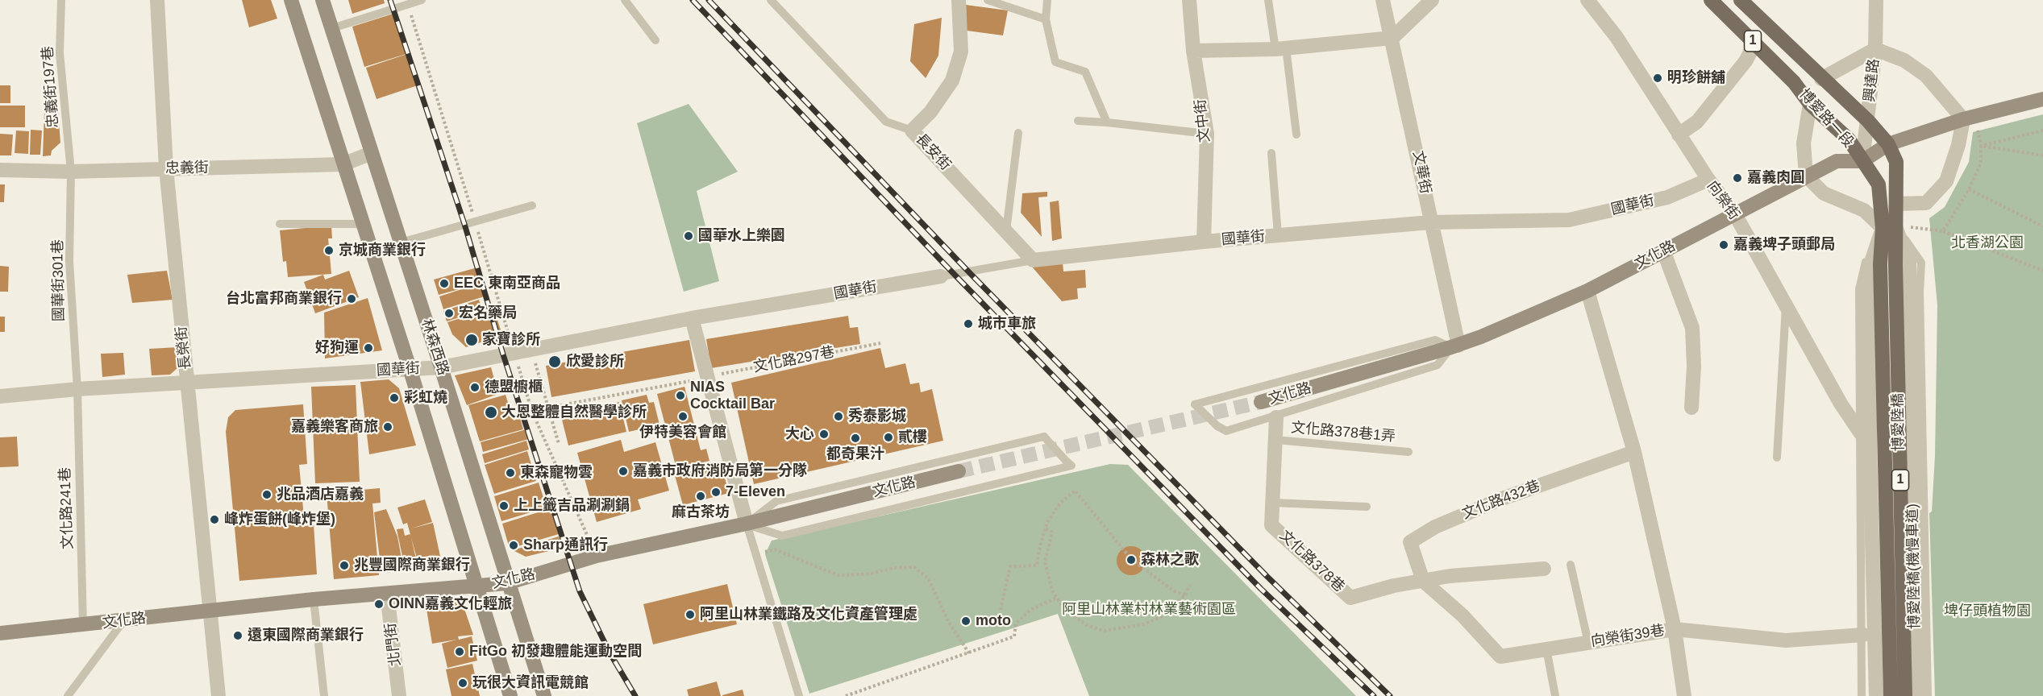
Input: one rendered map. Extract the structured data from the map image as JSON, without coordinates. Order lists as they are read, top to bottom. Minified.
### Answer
{"streets":{"main road":["1","博愛路一段","博愛陸橋"],"street":["興達路","文中街","長安街","忠義街","文華街","向榮街","國華街","文化路","林森西路","長榮街","文化路432巷","文化路378巷","博愛陸橋(機慢車道)","向榮街39巷","北門街"],"lane":["忠義街197巷","國華街301巷","文化路378巷1弄","文化路241巷"],"path":["文化路297巷"]},"crossings":[["興達路","博愛路一段"],["興達路","文化路"],["忠義街197巷","忠義街"],["忠義街197巷","國華街301巷"],["博愛路一段","文化路"],["博愛路一段","博愛陸橋"],["博愛路一段","博愛陸橋(機慢車道)"],["文中街","國華街"],["長安街","國華街"],["忠義街","國華街301巷"],["忠義街","林森西路"],["忠義街","長榮街"],["文華街","國華街"],["文華街","文化路"],["向榮街","國華街"],["向榮街","文化路"],["國華街","國華街301巷"],["國華街","林森西路"],["國華街","長榮街"],["國華街","文化路241巷"],["文化路","林森西路"],["文化路","長榮街"],["文化路","文化路241巷"],["文化路","北門街"],["國華街301巷","文化路241巷"],["博愛陸橋","博愛陸橋(機慢車道)"],["文化路378巷1弄","文化路378巷"],["文化路432巷","文化路378巷"],["文化路432巷","向榮街39巷"],["文化路378巷","向榮街39巷"]],"parks":["北香湖公園","阿里山林業村林業藝術園區","埤仔頭植物園"],"places":["明珍餅舖","嘉義肉圓","國華水上樂園","嘉義埤子頭郵局","京城商業銀行","EEC 東南亞商品","台北富邦商業銀行","宏名藥局","城市車旅","家寶診所","好狗運","欣愛診所","德盟櫥櫃","NIAS Cocktail Bar","彩虹燒","大恩整體自然醫學診所","伊特美容會館","秀泰影城","嘉義樂客商旅","大心","貳樓","都奇果汁","嘉義市政府消防局第一分隊","東森寵物雲","7-Eleven","兆品酒店嘉義","麻古茶坊","上上籤吉品涮涮鍋","峰炸蛋餅(峰炸堡)","Sharp通訊行","森林之歌","兆豐國際商業銀行","OINN嘉義文化輕旅","阿里山林業鐵路及文化資產管理處","moto","遠東國際商業銀行","FitGo 初發趣體能運動空間","玩很大資訊電競館"]}
